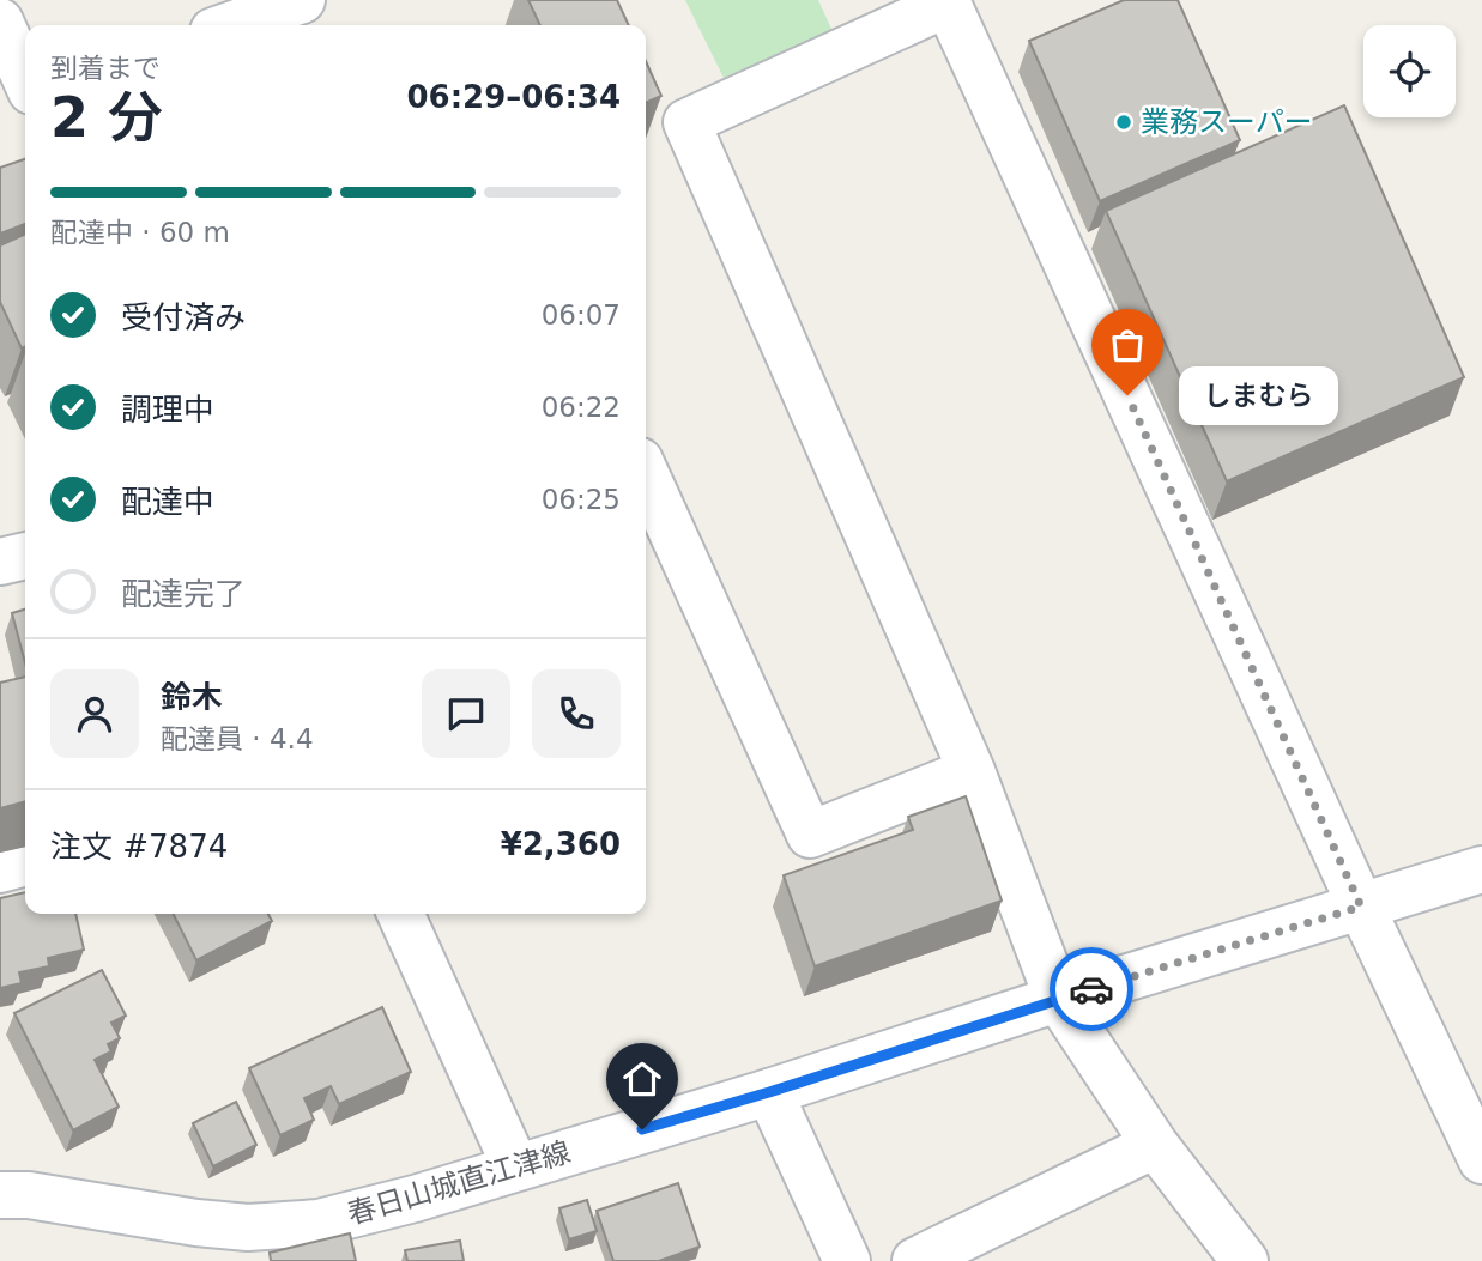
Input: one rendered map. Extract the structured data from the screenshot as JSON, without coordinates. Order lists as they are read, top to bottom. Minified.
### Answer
{"streets":{"street":["春日山城直江津線"]},"places":["業務スーパー","しまむら"],"page":{"heading":["2 分","到着まで","06:29–06:34"],"panel":["鈴木","配達員 · 4.4","注文 #7874","¥2,360"],"bar":"配達中 · 60 m","list":[["受付済み","06:07"],["調理中","06:22"],["配達中","06:25"],"配達完了"],"bubble":"しまむら"}}
